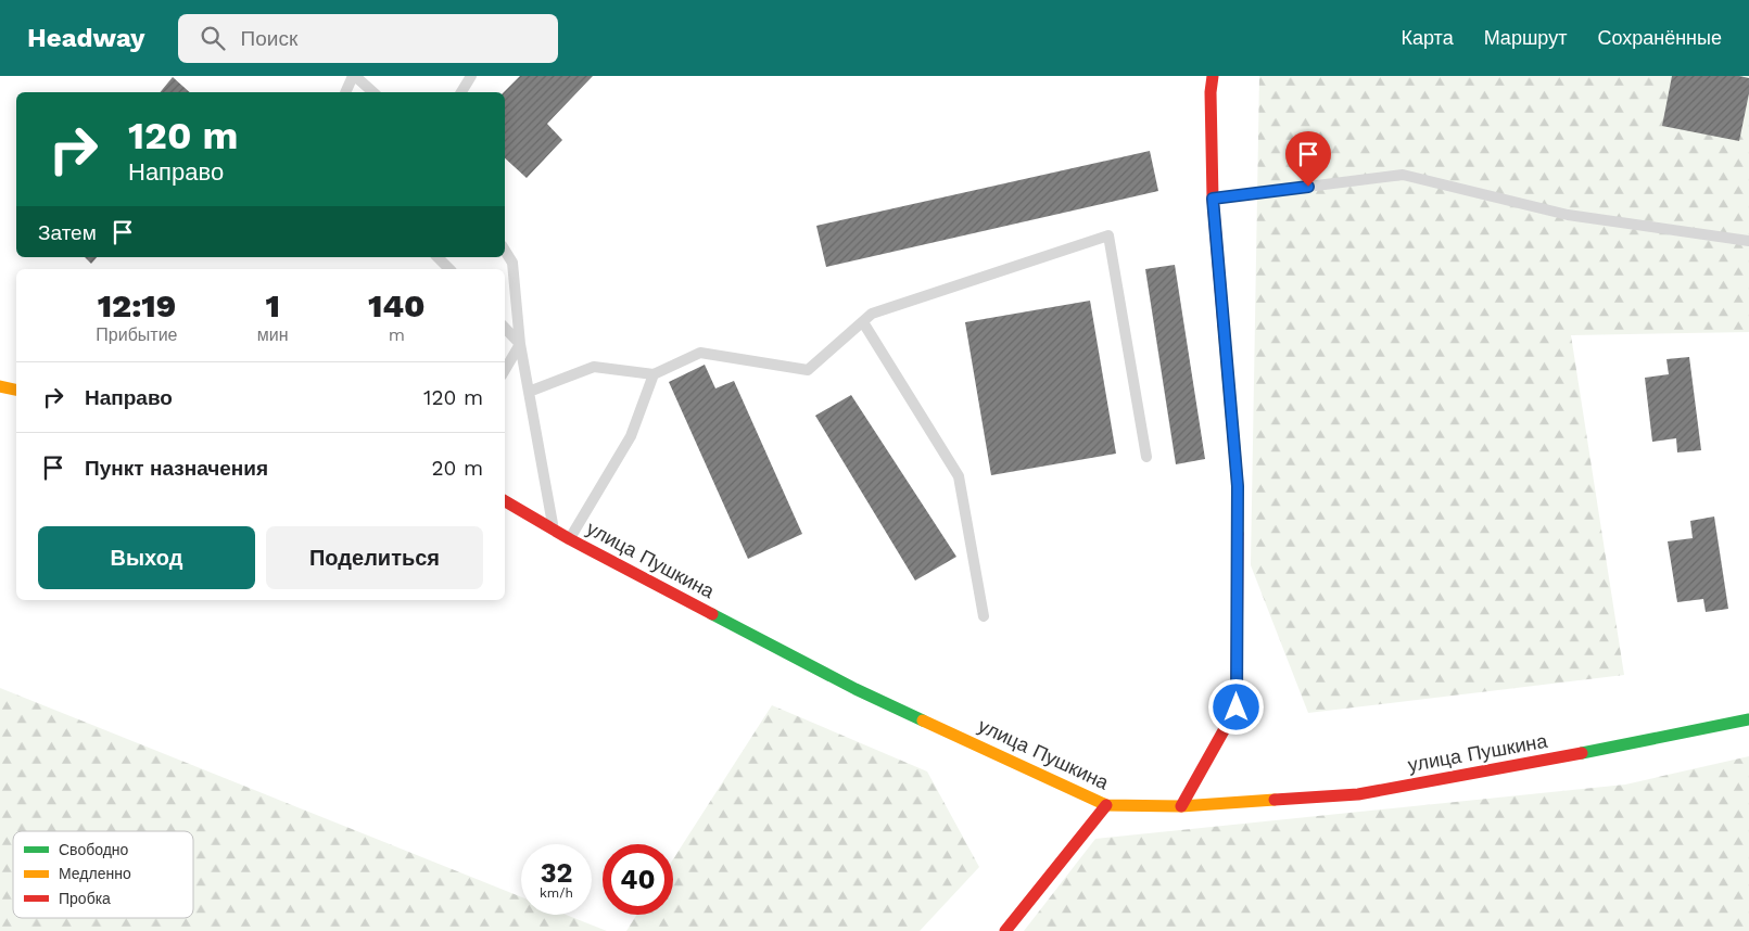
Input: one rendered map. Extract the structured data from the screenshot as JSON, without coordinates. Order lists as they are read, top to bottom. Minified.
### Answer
{"streets":{"street":["улица Пушкина"]},"legend":["Свободно","Медленно","Пробка"],"page":{"header":"Headway","search":"Поиск","nav":["Карта","Маршрут","Сохранённые"],"turn":["120 m","Направо"],"then":"Затем","eta":["12:19","Прибытие","1","мин","140","m"],"list":[{"name":"Направо","value":"120 m"},{"name":"Пункт назначения","value":"20 m"}],"buttons":["Выход","Поделиться"],"speed":"32 km/h","limit":"40"}}
